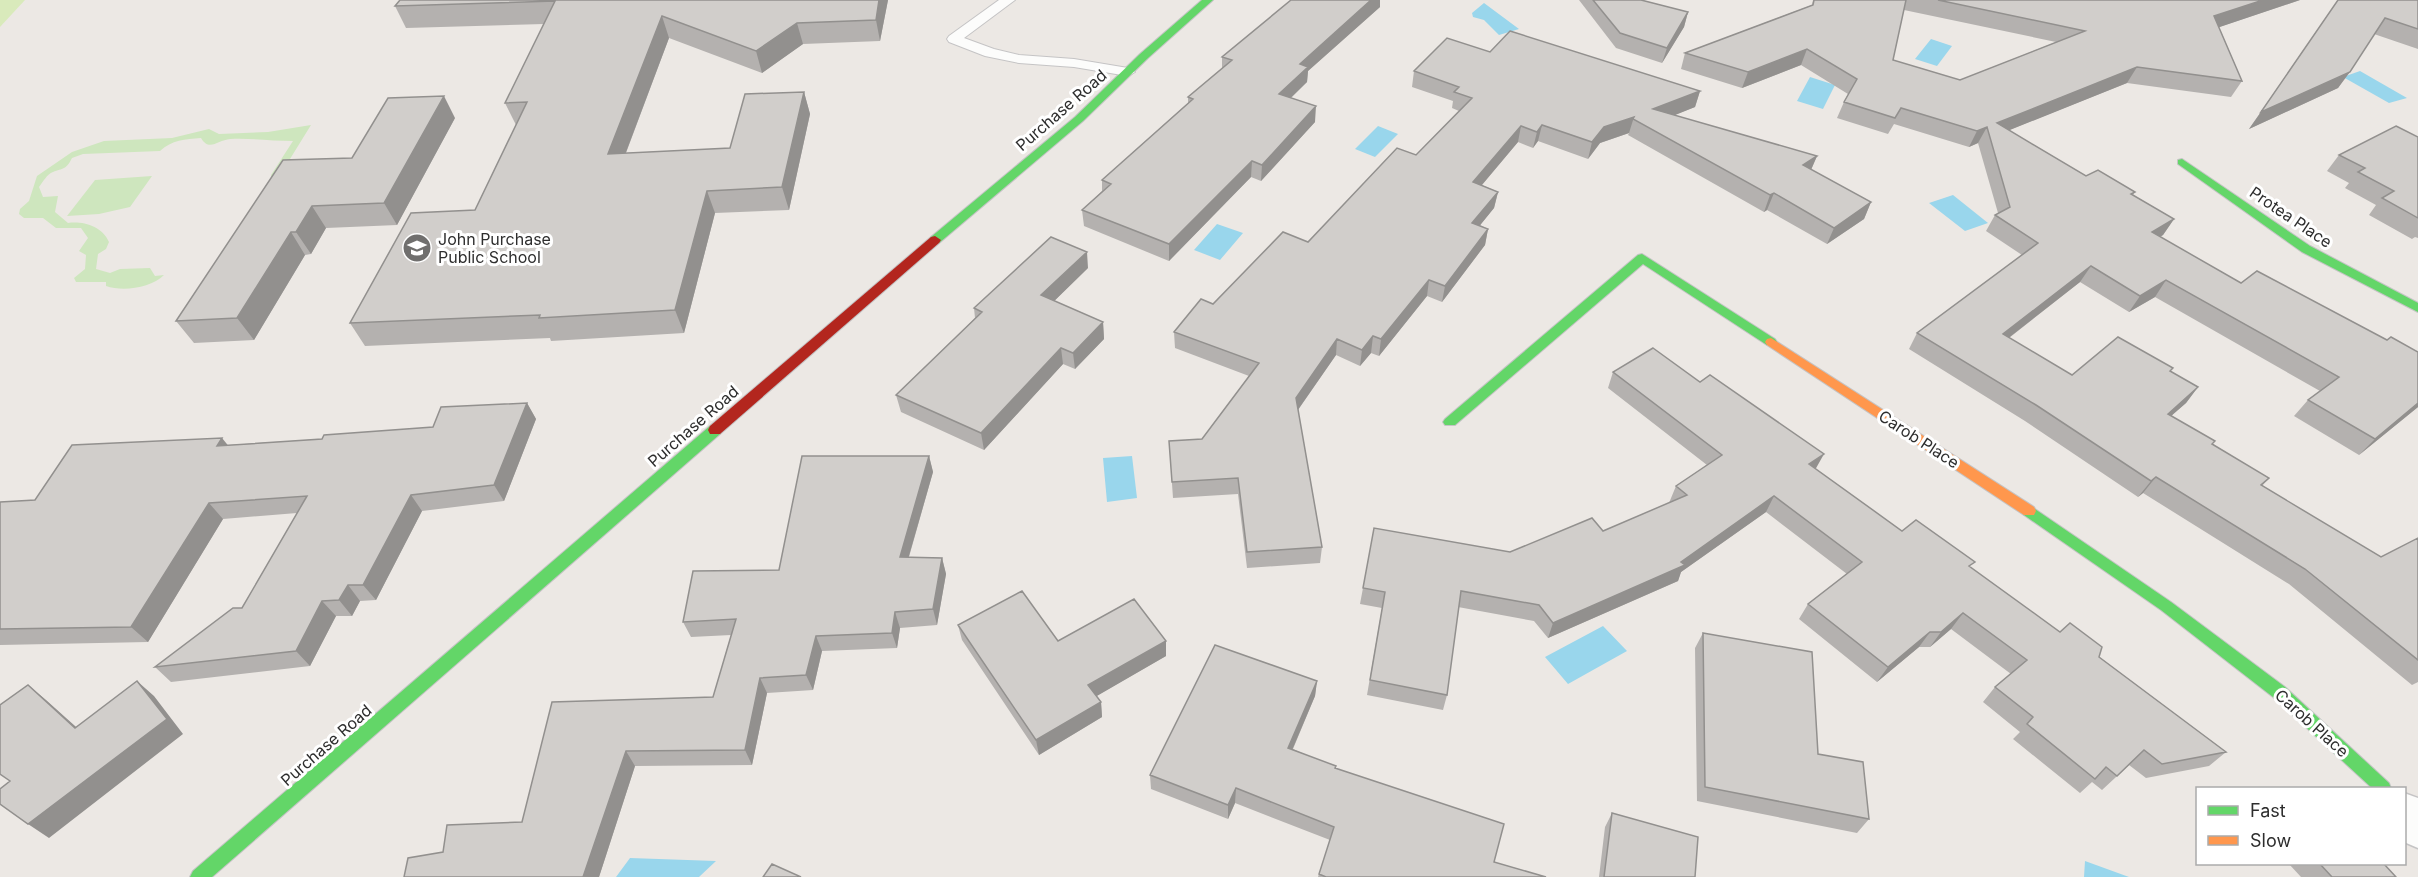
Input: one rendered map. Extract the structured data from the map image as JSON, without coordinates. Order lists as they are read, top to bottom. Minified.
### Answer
{"streets":{"main road":["Purchase Road","Protea Place","Carob Place"]},"places":{"school or university":["John Purchase Public School"]},"legend":["Fast","Slow"]}
